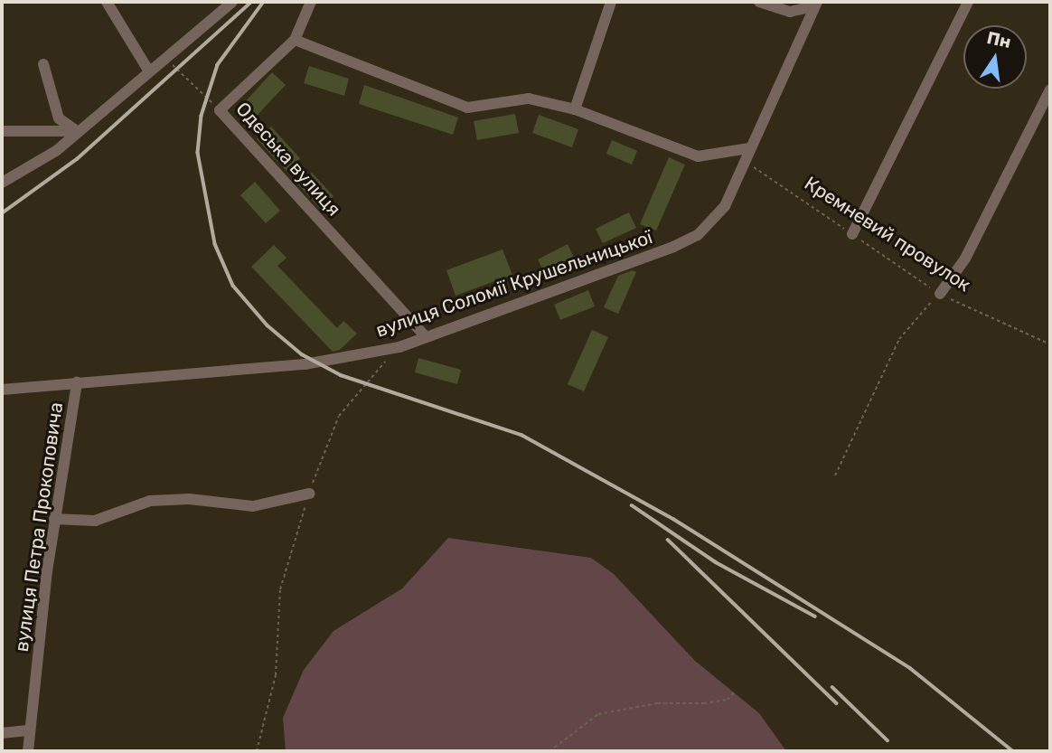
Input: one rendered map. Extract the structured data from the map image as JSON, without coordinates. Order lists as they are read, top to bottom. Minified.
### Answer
{"streets":{"street":["Одеська вулиця","вулиця Соломії Крушельницької","вулиця Петра Прокоповича"],"path":["Кремневий провулок"]},"crossings":[["Одеська вулиця","вулиця Соломії Крушельницької"],["Кремневий провулок","вулиця Соломії Крушельницької"],["вулиця Соломії Крушельницької","вулиця Петра Прокоповича"]],"north":"top"}
